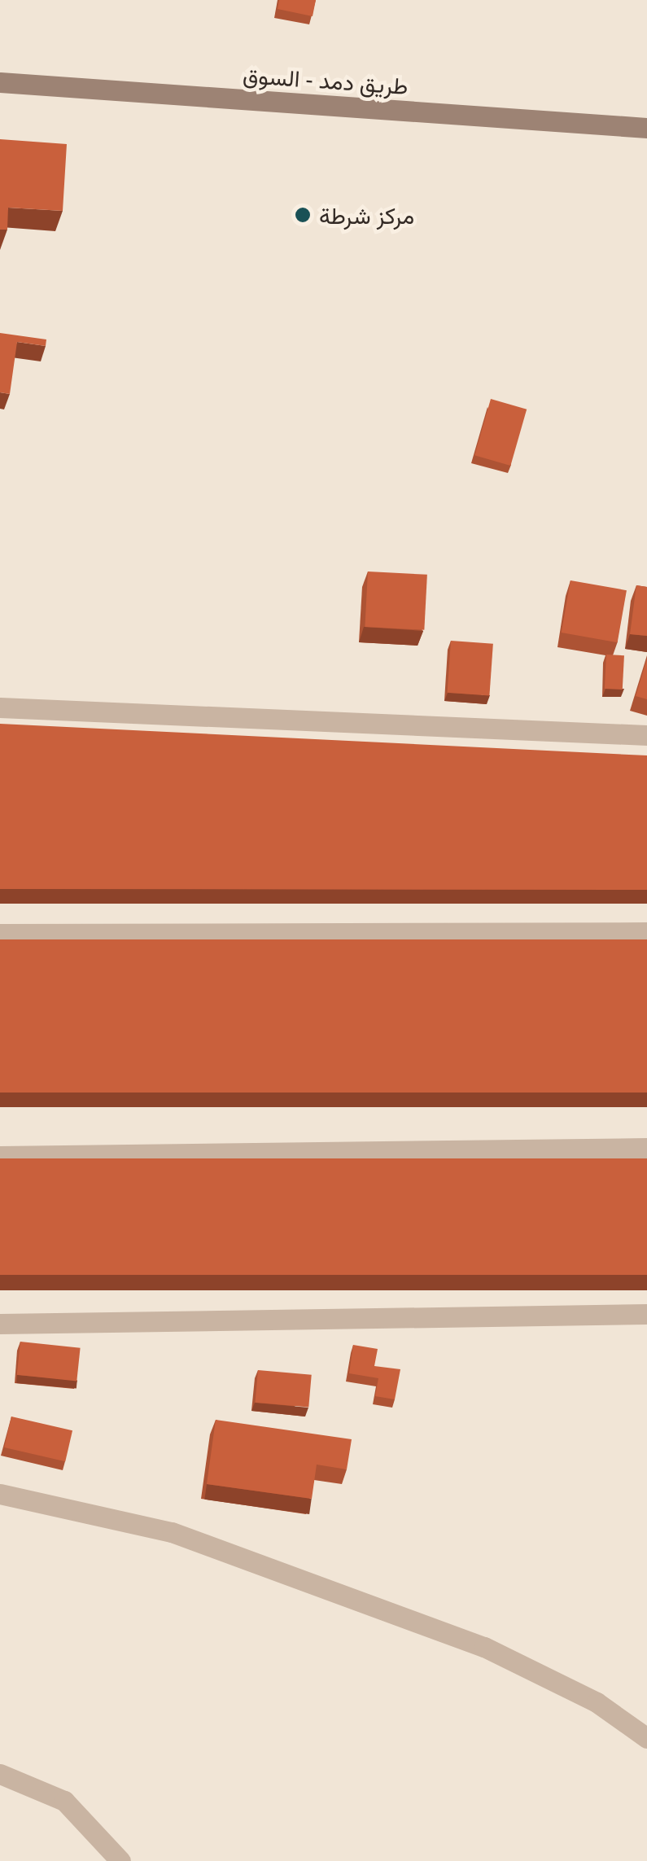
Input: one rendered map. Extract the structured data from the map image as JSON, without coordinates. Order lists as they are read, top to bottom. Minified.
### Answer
{"streets":{"main road":["طريق دمد - السوق"]},"places":["مركز شرطة"]}
